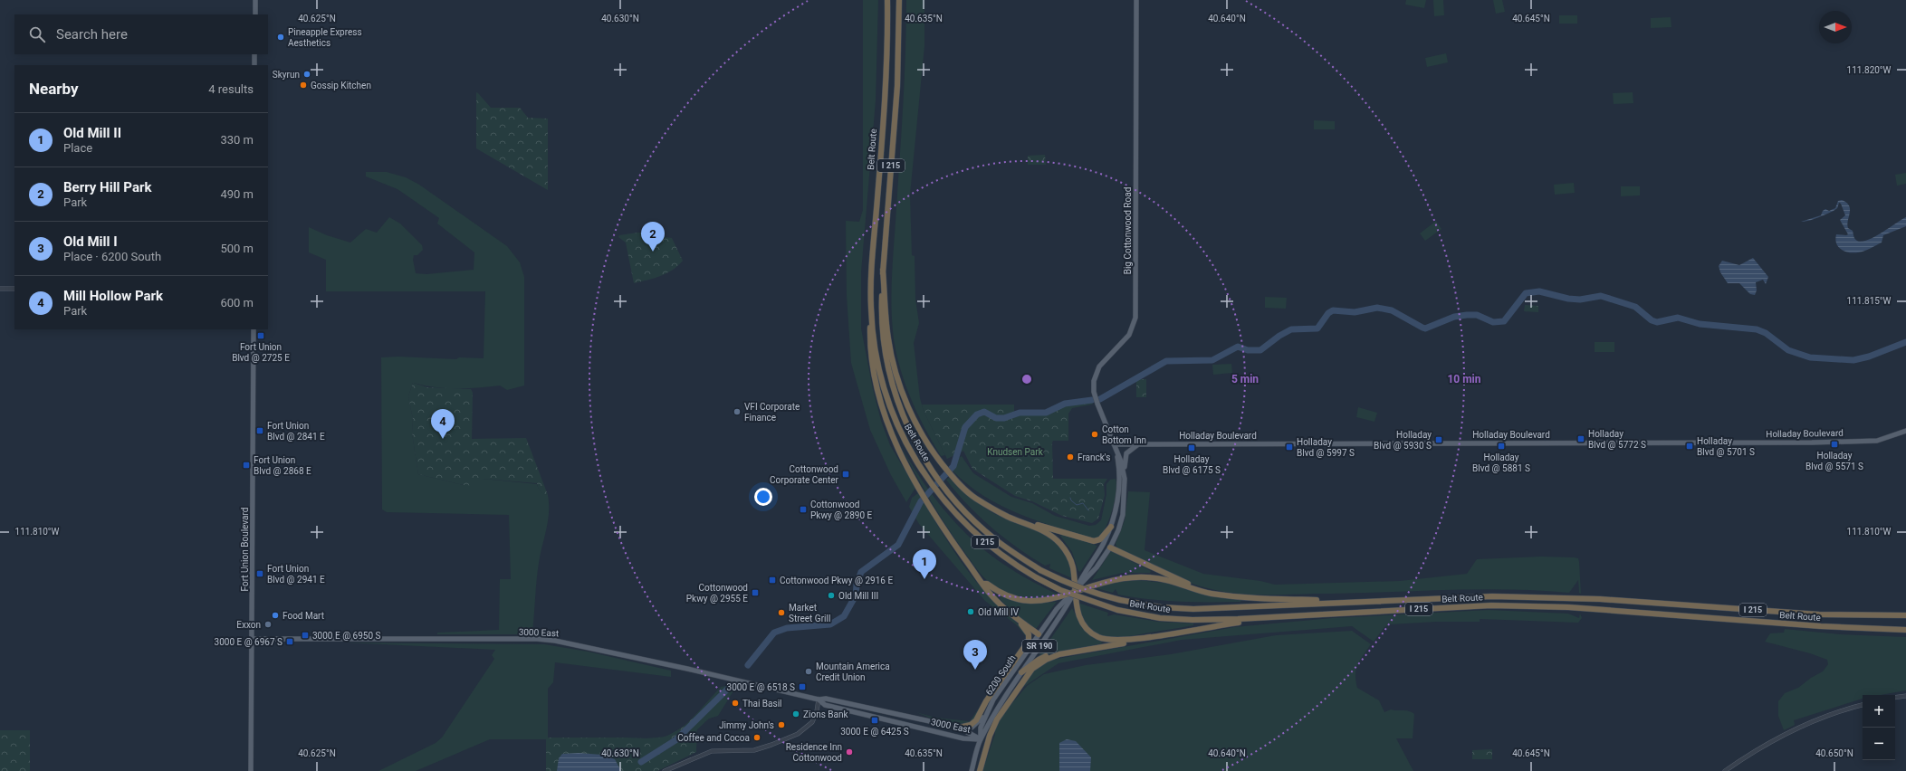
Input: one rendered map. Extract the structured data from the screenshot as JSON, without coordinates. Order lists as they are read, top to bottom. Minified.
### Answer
{"streets":{"highway":["Belt Route","I 215"],"main road":["Big Cottonwood Road","Holladay Boulevard","Fort Union Boulevard","3000 East","SR 190","6200 South"]},"crossings":[["Big Cottonwood Road","Holladay Boulevard"],["Big Cottonwood Road","6200 South"],["Holladay Boulevard","6200 South"],["Fort Union Boulevard","3000 East"],["3000 East","6200 South"]],"parks":["Knudsen Park"],"places":{"other":["Pineapple Express Aesthetics","Skyrun","Gossip Kitchen","VFI Corporate Finance","Cotton Bottom Inn","Franck's","Old Mill III","Old Mill IV","Market Street Grill","Food Mart","Exxon","Mountain America Credit Union","Thai Basil","Zions Bank","Jimmy John's","Coffee and Cocoa","Residence Inn Cottonwood"],"transit":["Fort Union Blvd @ 2725 E","Fort Union Blvd @ 2841 E","Holladay Blvd @ 5772 S","Holladay Blvd @ 5930 S","Holladay Blvd @ 5571 S","Holladay Blvd @ 5881 S","Holladay Blvd @ 5701 S","Holladay Blvd @ 5997 S","Holladay Blvd @ 6175 S","Fort Union Blvd @ 2868 E","Cottonwood Corporate Center","Cottonwood Pkwy @ 2890 E","Fort Union Blvd @ 2941 E","Cottonwood Pkwy @ 2916 E","Cottonwood Pkwy @ 2955 E","3000 E @ 6950 S","3000 E @ 6967 S","3000 E @ 6518 S","3000 E @ 6425 S"]},"north":"right","page":{"search":"Search here","heading":["Nearby","4 results"],"list":[{"mark":"1","name":"Old Mill II","note":"Place","value":"330 m"},{"mark":"2","name":"Berry Hill Park","note":"Park","value":"490 m"},{"mark":"3","name":"Old Mill I","note":"Place · 6200 South","value":"500 m"},{"mark":"4","name":"Mill Hollow Park","note":"Park","value":"600 m"}],"pins":["2","4","1","3"],"map_buttons":["+","−"]},"coordinates":["40.625°N","40.630°N","40.635°N","40.640°N","40.645°N","111.820°W","111.815°W","111.810°W","40.650°N"],"rings":["5 min","10 min"]}
